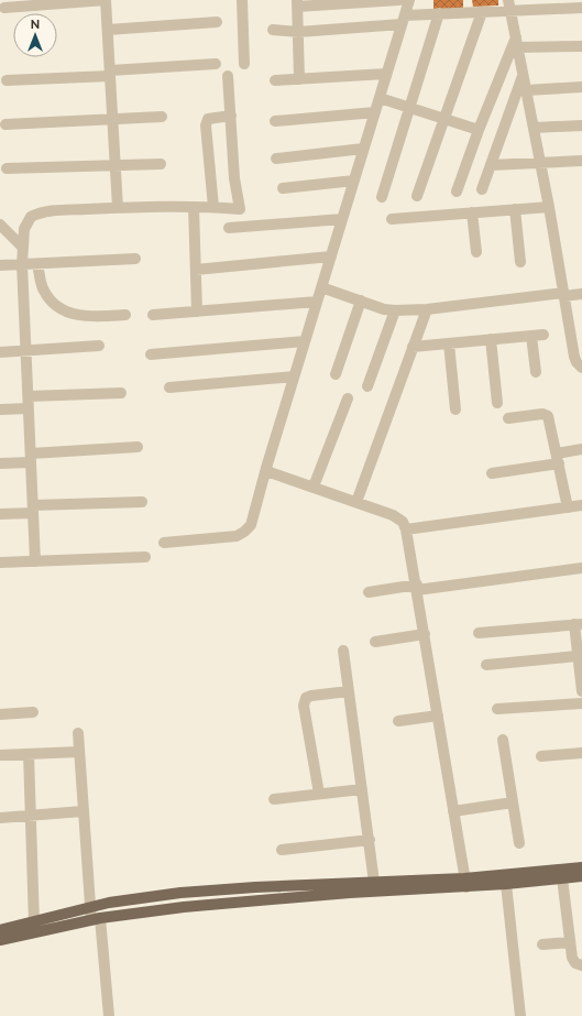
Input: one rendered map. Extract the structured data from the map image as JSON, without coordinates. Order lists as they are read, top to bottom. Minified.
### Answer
{"north":"top"}
